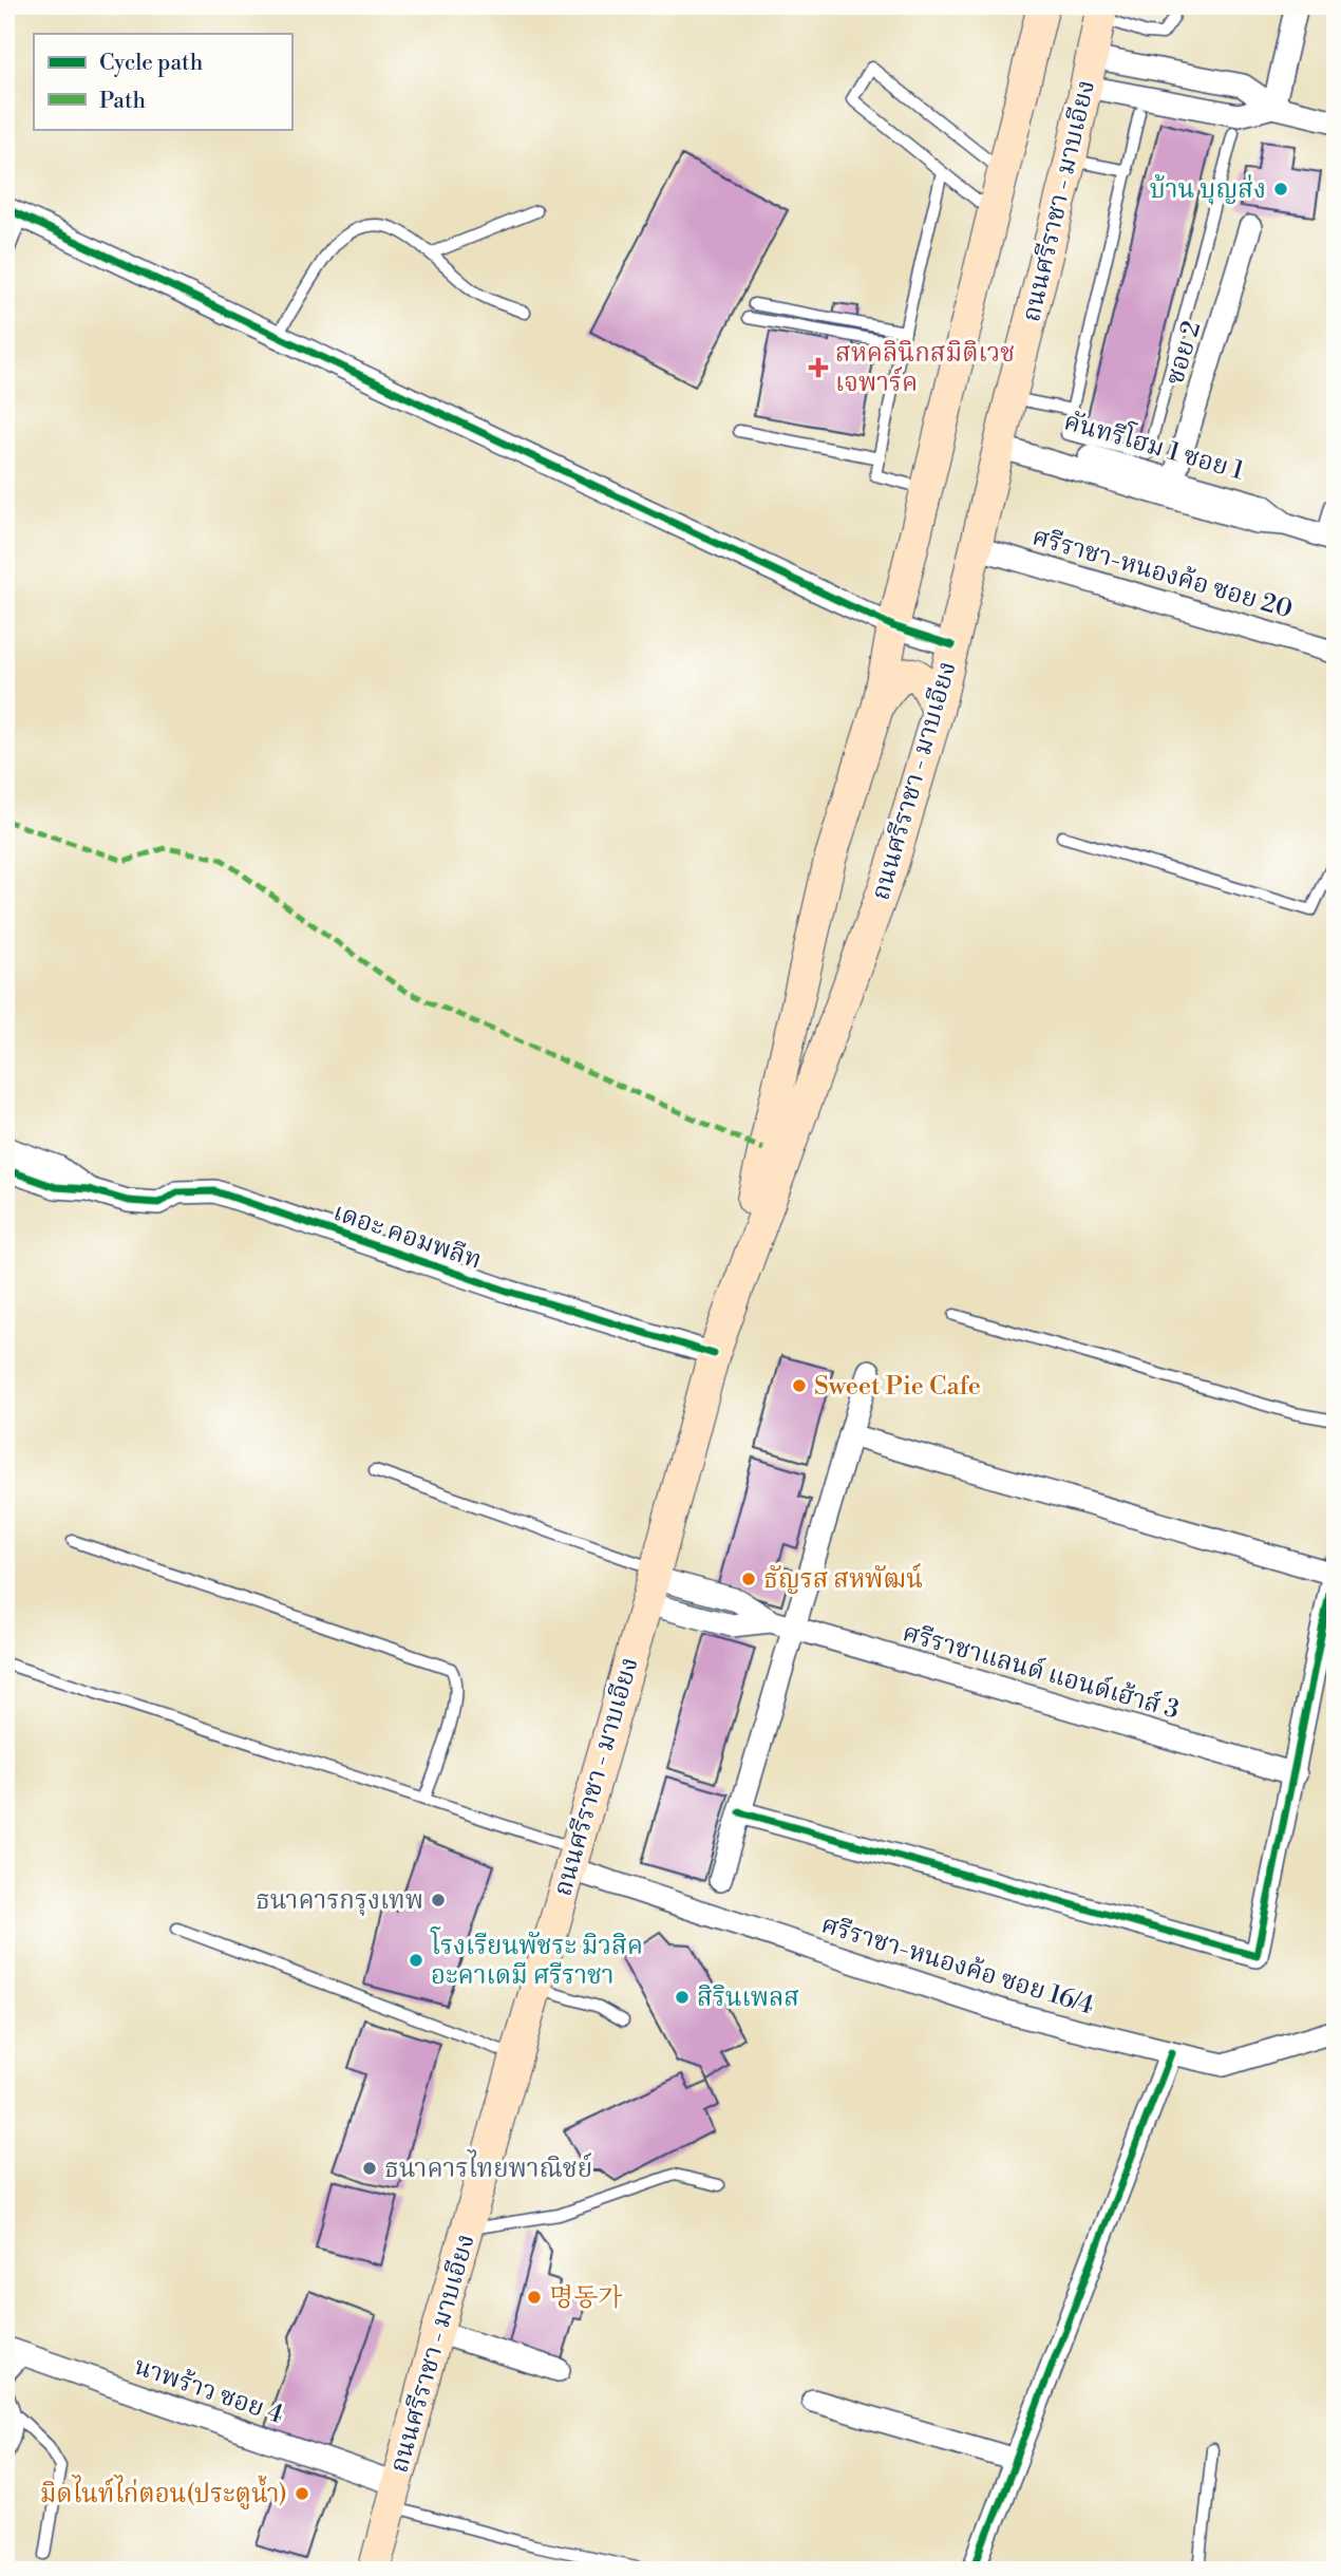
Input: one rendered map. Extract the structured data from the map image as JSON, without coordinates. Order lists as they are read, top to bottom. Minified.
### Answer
{"streets":{"main road":["ถนนศรีราชา - มาบเอียง"],"street":["ซอย 2","คันทรีโฮม 1 ซอย 1","ศรีราชา-หนองค้อ ซอย 20","เดอะ คอมพลีท","ศรีราชาแลนด์ แอนด์เฮ้าส์ 3","ศรีราชา-หนองค้อ ซอย 16/4","นาพร้าว ซอย 4"]},"crossings":[["ถนนศรีราชา - มาบเอียง","คันทรีโฮม 1 ซอย 1"],["ถนนศรีราชา - มาบเอียง","ศรีราชา-หนองค้อ ซอย 20"],["ถนนศรีราชา - มาบเอียง","เดอะ คอมพลีท"],["ถนนศรีราชา - มาบเอียง","ศรีราชาแลนด์ แอนด์เฮ้าส์ 3"],["ถนนศรีราชา - มาบเอียง","ศรีราชา-หนองค้อ ซอย 16/4"],["ถนนศรีราชา - มาบเอียง","นาพร้าว ซอย 4"],["ซอย 2","คันทรีโฮม 1 ซอย 1"]],"places":{"other":["บ้าน บุญส่ง","Sweet Pie Cafe","ธัญรส สหพัฒน์","ธนาคารกรุงเทพ","โรงเรียนพัชระ มิวสิค อะคาเดมี ศรีราชา","สิรินเพลส","ธนาคารไทยพาณิชย์","명동가","มิดไนท์ไก่ตอน(ประตูน้ำ)"],"health":["สหคลินิกสมิติเวช เจพาร์ค"]},"legend":["Cycle path","Path"]}
